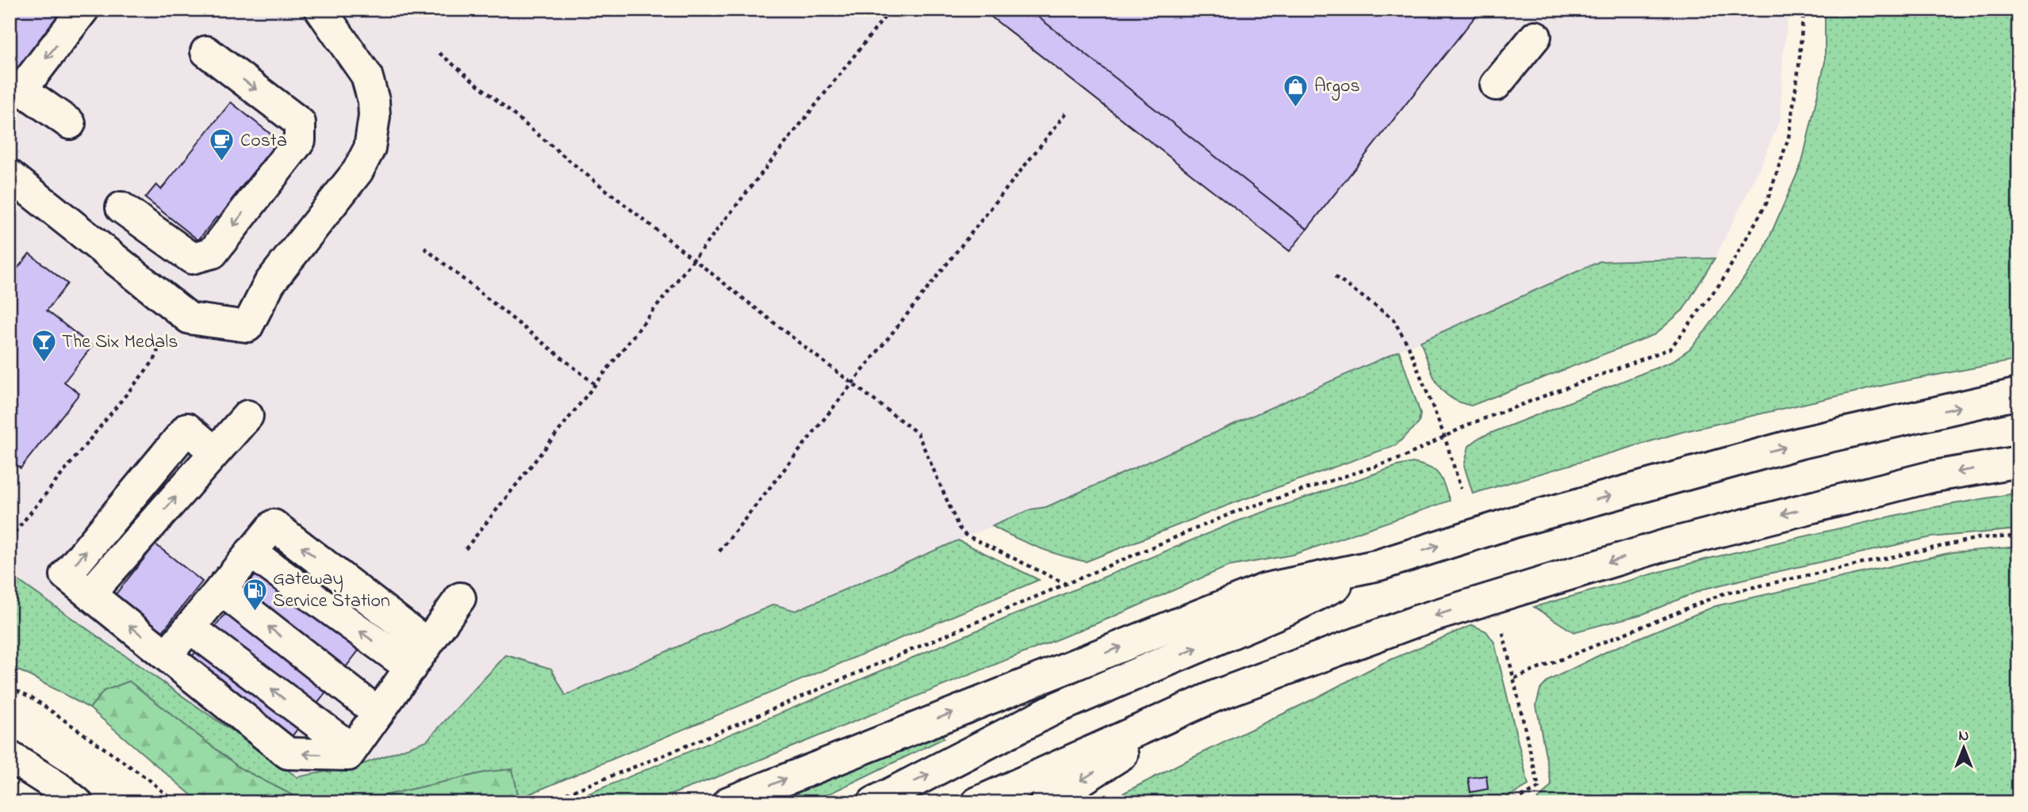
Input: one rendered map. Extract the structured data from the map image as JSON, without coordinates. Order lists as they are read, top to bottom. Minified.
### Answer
{"places":{"shop":["Argos"],"cafe":["Costa"],"bar":["The Six Medals"],"fuel station":["Gateway Service Station"]},"north":"top"}
